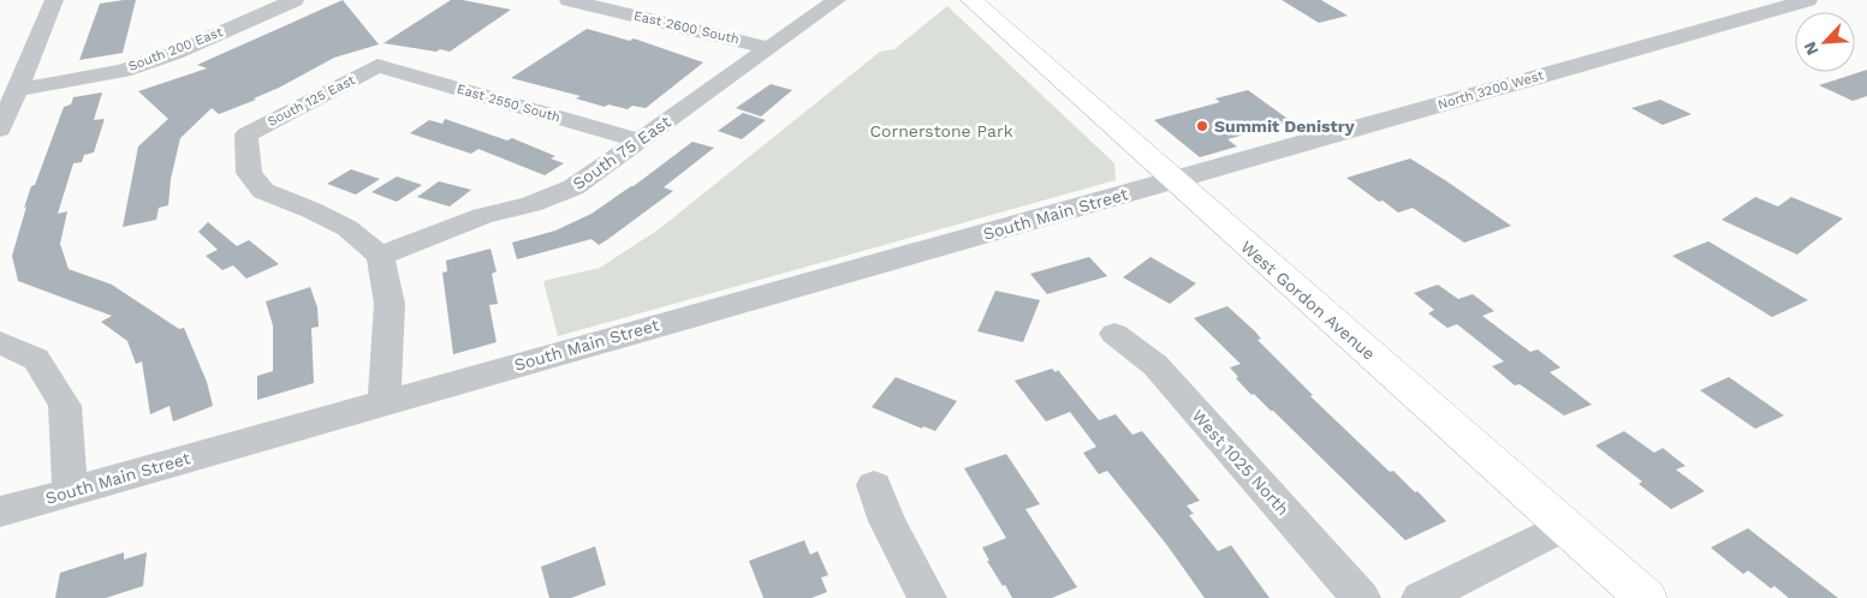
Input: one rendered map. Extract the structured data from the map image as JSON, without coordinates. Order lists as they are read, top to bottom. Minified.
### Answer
{"streets":{"main road":["West Gordon Avenue"],"street":["East 2600 South","South 200 East","North 3200 West","South 125 East","East 2550 South","South 75 East","South Main Street","West 1025 North"]},"crossings":[["East 2600 South","South 75 East"],["North 3200 West","South Main Street"],["North 3200 West","West Gordon Avenue"],["South 125 East","East 2550 South"],["South 125 East","South 75 East"],["East 2550 South","South 75 East"],["South Main Street","West Gordon Avenue"]],"parks":["Cornerstone Park"],"places":["Summit Denistry"],"north":"bottom left"}
